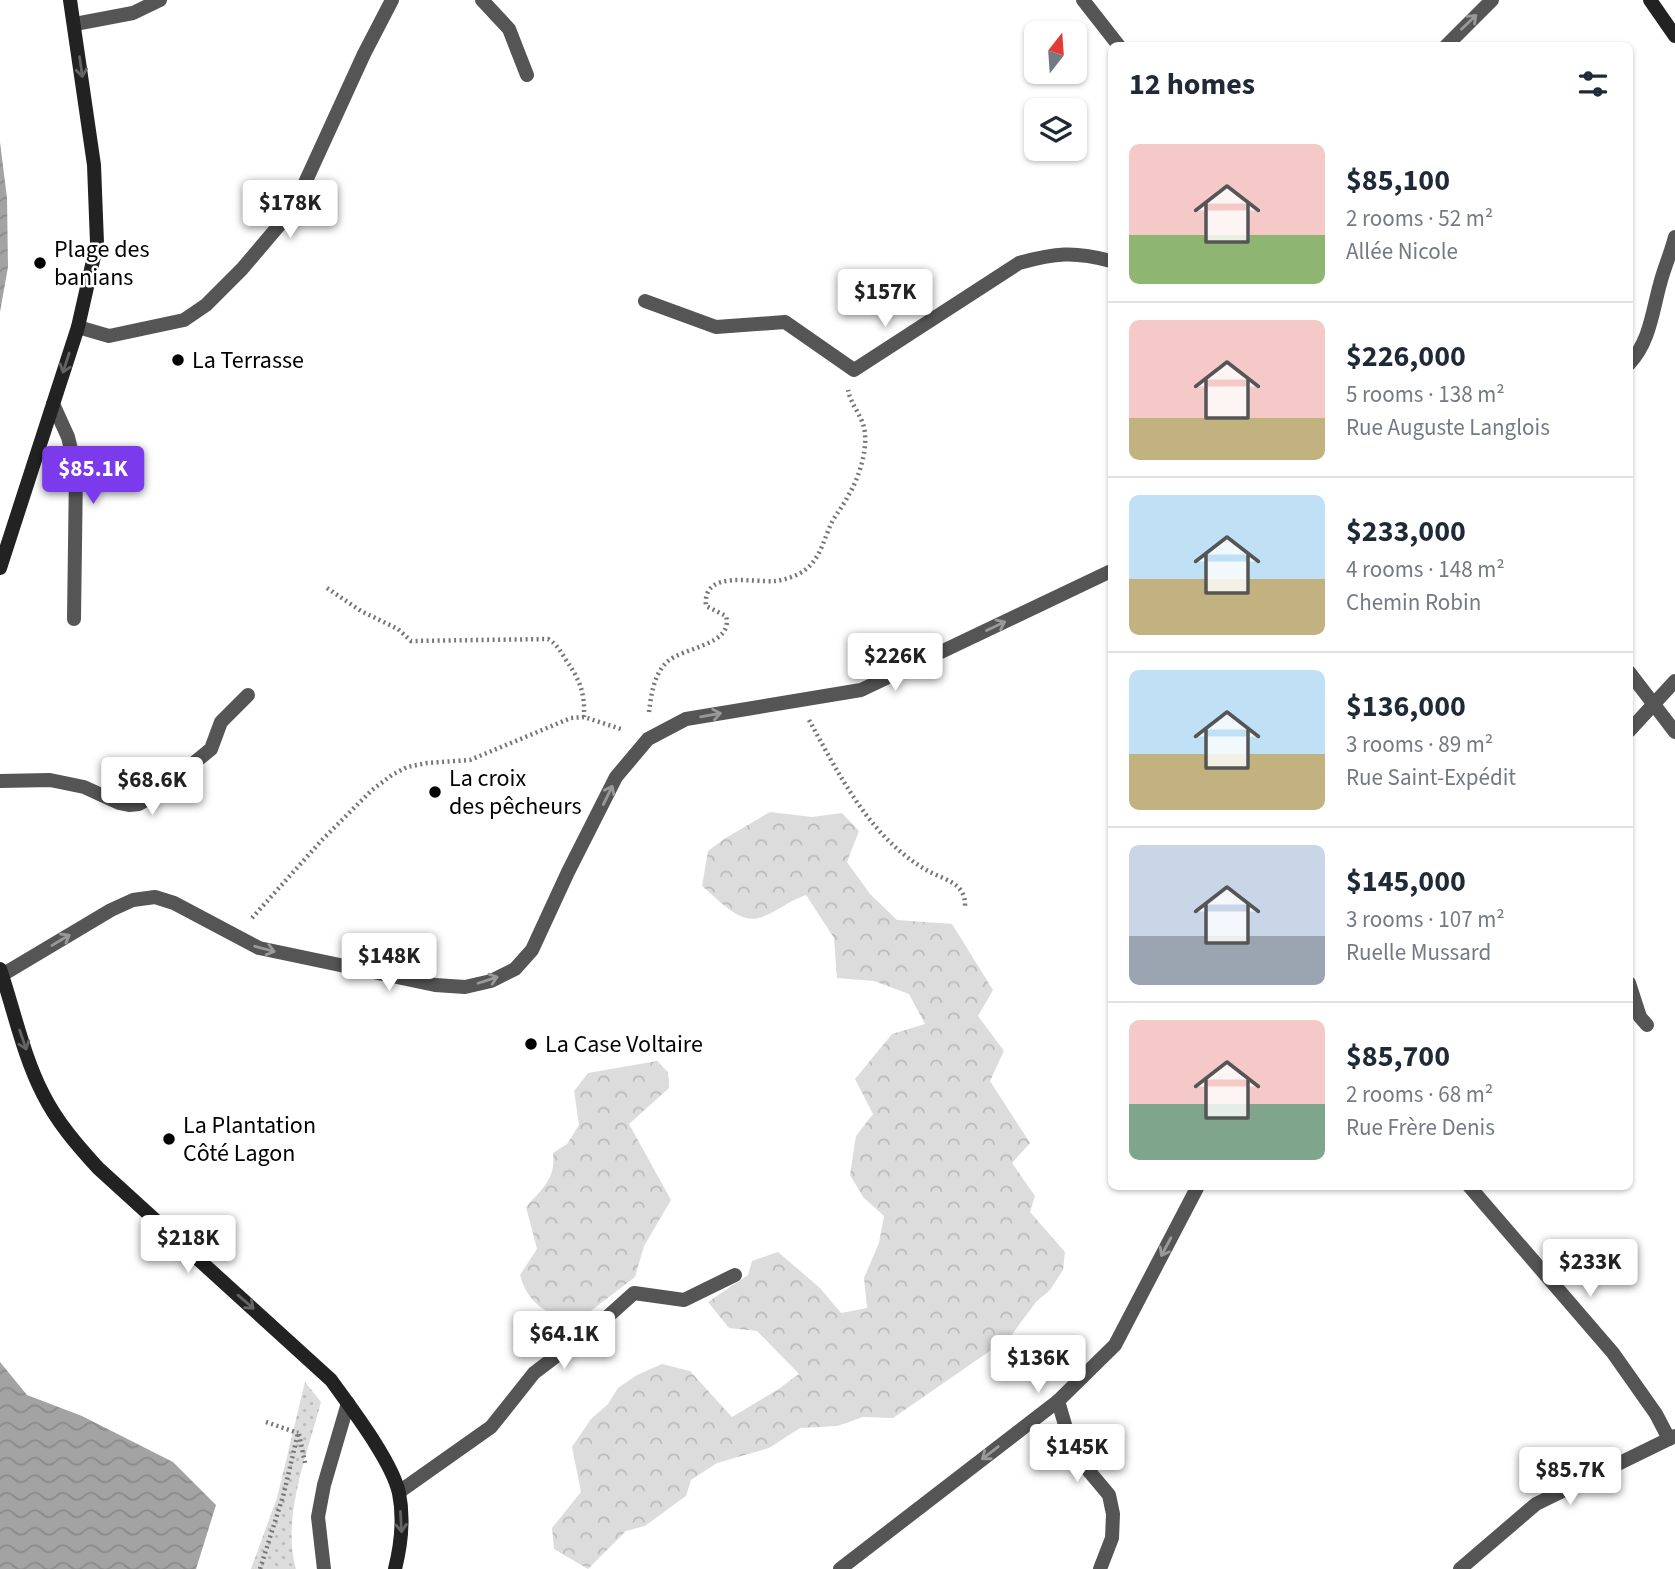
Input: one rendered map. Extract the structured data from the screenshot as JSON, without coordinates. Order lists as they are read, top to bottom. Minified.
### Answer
{"places":["Plage des banians","La Terrasse","La croix des pêcheurs","La Case Voltaire","La Plantation Côté Lagon"],"north":"top","page":{"heading":"12 homes","list":[{"name":"$85,100","note":"2 rooms · 52 m² · Allée Nicole"},{"name":"$226,000","note":"5 rooms · 138 m² · Rue Auguste Langlois"},{"name":"$233,000","note":"4 rooms · 148 m² · Chemin Robin"},{"name":"$136,000","note":"3 rooms · 89 m² · Rue Saint-Expédit"},{"name":"$145,000","note":"3 rooms · 107 m² · Ruelle Mussard"},{"name":"$85,700","note":"2 rooms · 68 m² · Rue Frère Denis"}],"price":["$178K","$157K","$85.1K","$226K","$68.6K","$148K","$218K","$233K","$64.1K","$136K","$145K","$85.7K"]}}
